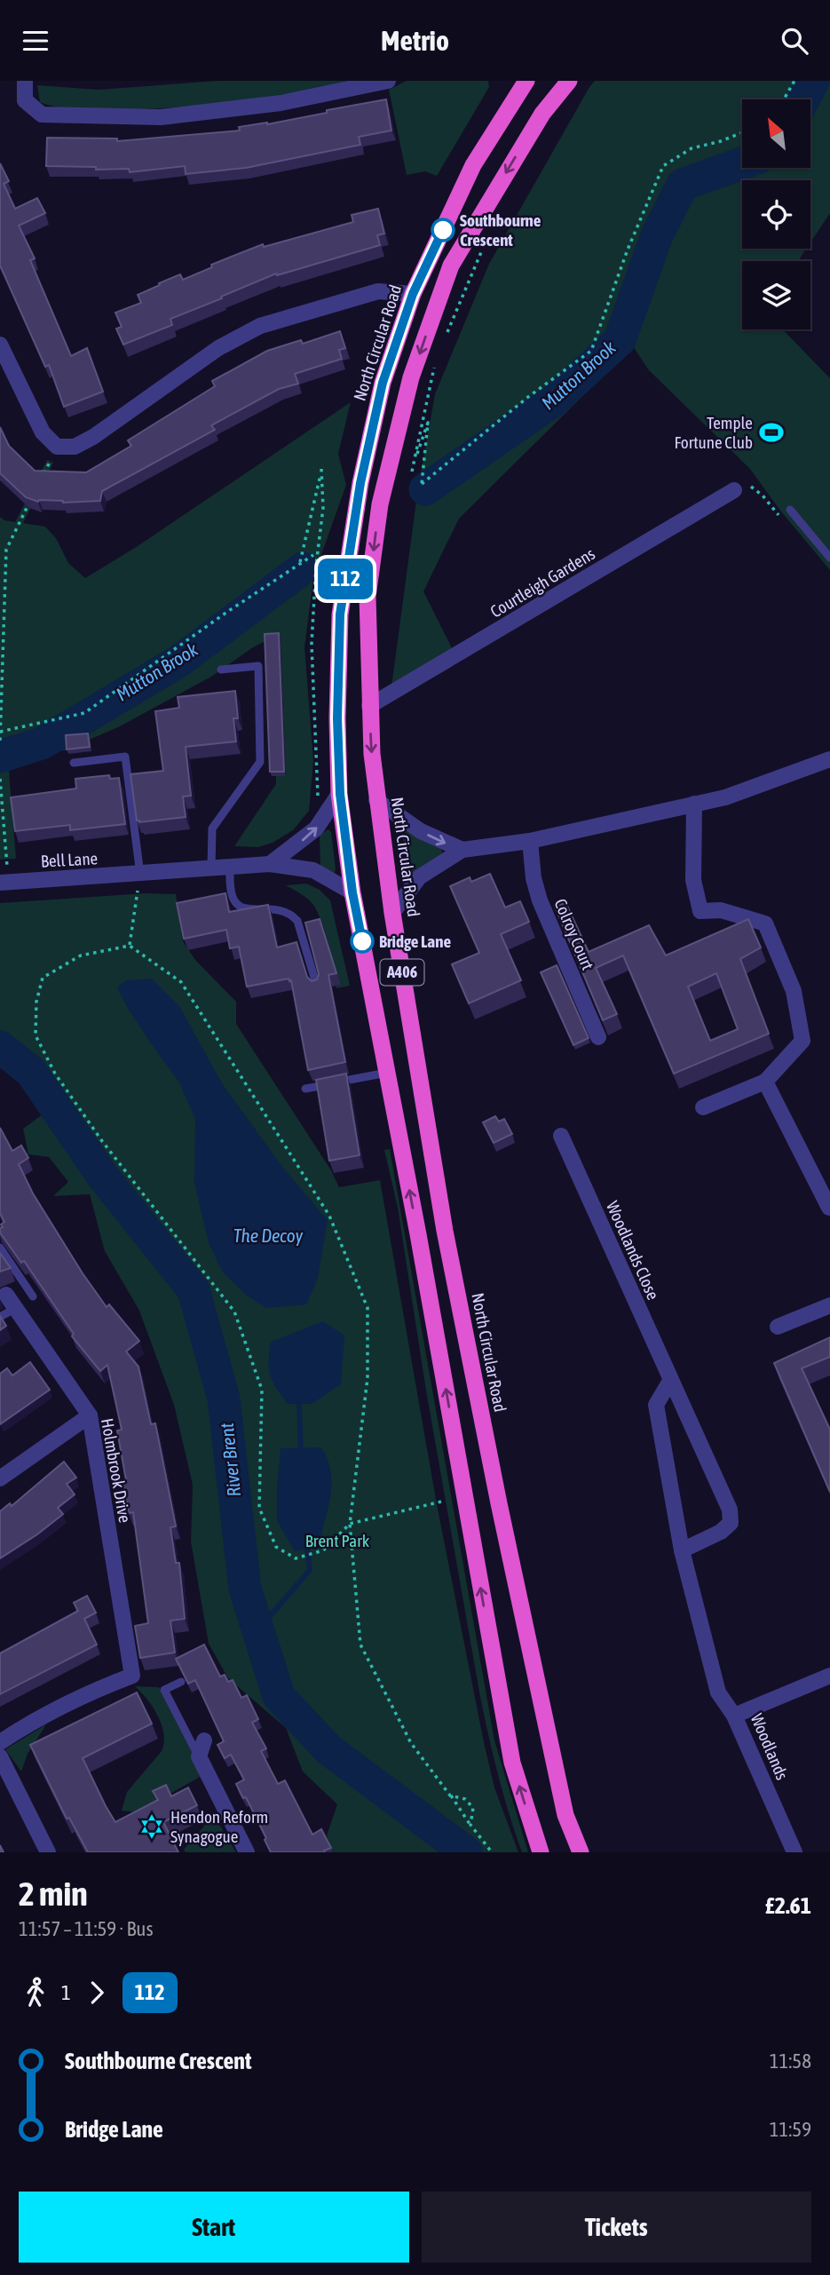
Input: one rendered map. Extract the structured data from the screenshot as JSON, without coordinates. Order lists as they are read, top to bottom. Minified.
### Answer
{"streets":{"highway":["North Circular Road","A406"],"street":["Courtleigh Gardens","Bell Lane","Colroy Court","Woodlands Close","Holmbrook Drive","Woodlands"]},"crossings":[["North Circular Road","Courtleigh Gardens"]],"water":["Mutton Brook","The Decoy","River Brent"],"parks":["Brent Park"],"places":{"other":["Southbourne Crescent","Bridge Lane"],"sports":["Temple Fortune Club"],"synagogue":["Hendon Reform Synagogue"]},"lines":["bus line 112"],"north":"top left","page":{"header":"Metrio","on_map":"112","heading":["2 min","11:57 – 11:59 · Bus","£2.61"],"legs":["1","112"],"list":[{"name":"Southbourne Crescent","value":"11:58"},{"name":"Bridge Lane","value":"11:59"}],"buttons":["Start","Tickets"]}}
